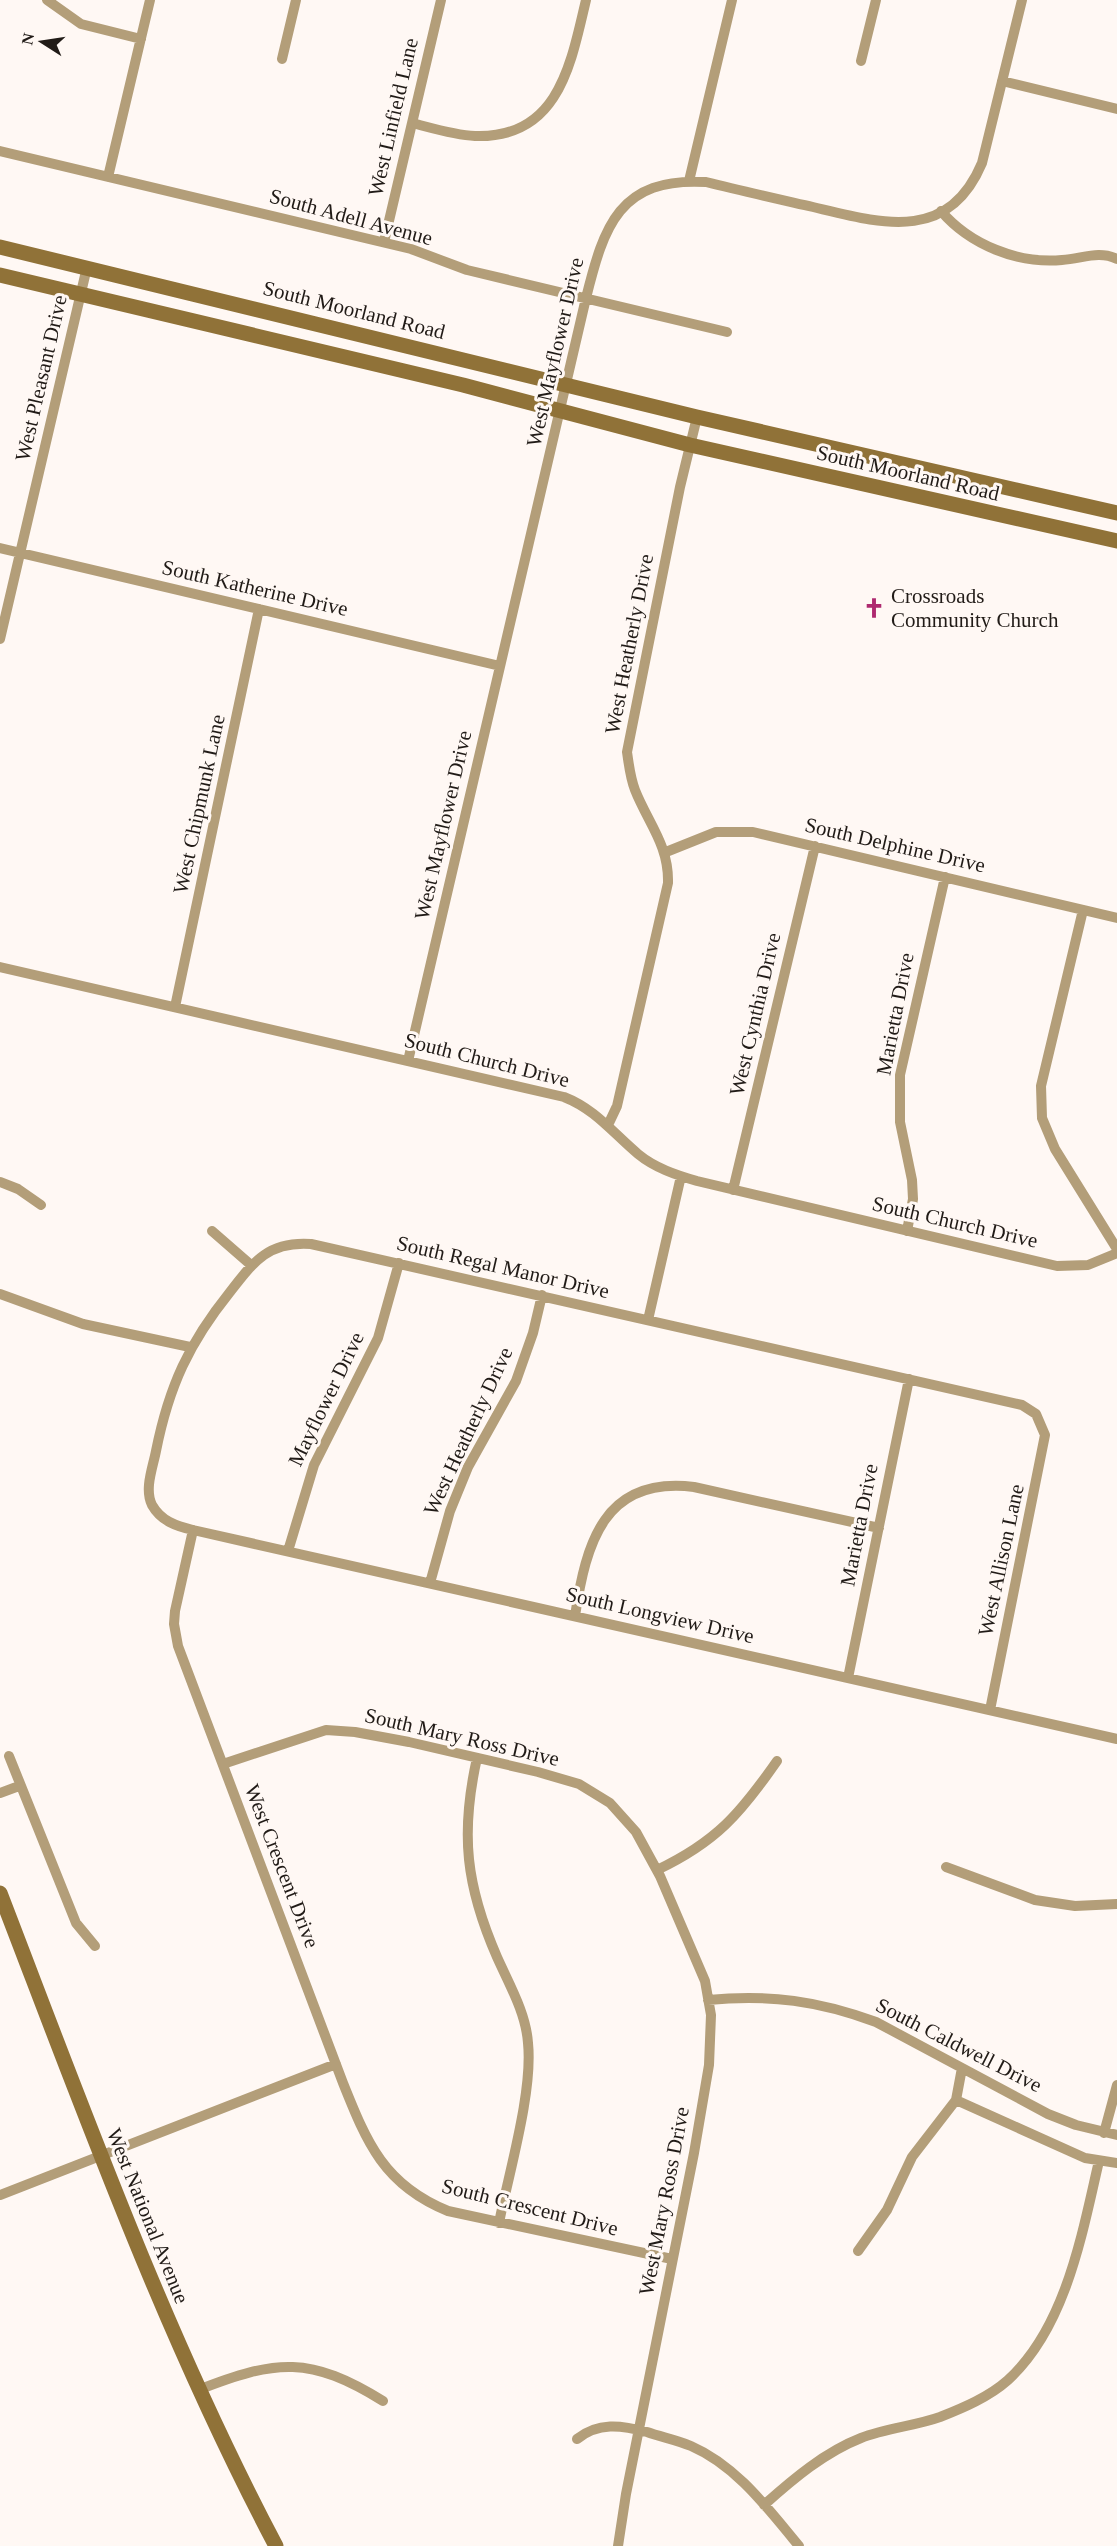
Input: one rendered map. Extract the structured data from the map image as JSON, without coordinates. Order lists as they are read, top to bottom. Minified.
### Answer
{"streets":{"main road":["South Moorland Road","West National Avenue"],"street":["West Linfield Lane","South Adell Avenue","West Mayflower Drive","West Pleasant Drive","South Katherine Drive","West Heatherly Drive","West Chipmunk Lane","South Delphine Drive","West Cynthia Drive","Marietta Drive","South Church Drive","South Regal Manor Drive","Mayflower Drive","West Allison Lane","South Longview Drive","South Mary Ross Drive","West Crescent Drive","South Caldwell Drive","West Mary Ross Drive","South Crescent Drive"]},"crossings":[["West Linfield Lane","South Adell Avenue"],["South Adell Avenue","West Mayflower Drive"],["South Moorland Road","West Mayflower Drive"],["South Moorland Road","West Pleasant Drive"],["South Moorland Road","West Heatherly Drive"],["West Mayflower Drive","South Katherine Drive"],["West Mayflower Drive","South Church Drive"],["West Pleasant Drive","South Katherine Drive"],["South Katherine Drive","West Chipmunk Lane"],["West Heatherly Drive","South Delphine Drive"],["West Heatherly Drive","South Church Drive"],["West Heatherly Drive","South Regal Manor Drive"],["West Heatherly Drive","South Longview Drive"],["West Chipmunk Lane","South Church Drive"],["South Delphine Drive","West Cynthia Drive"],["South Delphine Drive","Marietta Drive"],["West Cynthia Drive","South Church Drive"],["Marietta Drive","South Church Drive"],["Marietta Drive","South Regal Manor Drive"],["Marietta Drive","South Longview Drive"],["South Regal Manor Drive","Mayflower Drive"],["South Regal Manor Drive","West Allison Lane"],["South Regal Manor Drive","South Longview Drive"],["South Regal Manor Drive","West Crescent Drive"],["Mayflower Drive","South Longview Drive"],["West Allison Lane","South Longview Drive"],["South Longview Drive","West Crescent Drive"],["South Mary Ross Drive","West Crescent Drive"],["South Mary Ross Drive","West Mary Ross Drive"],["West Crescent Drive","South Crescent Drive"],["South Caldwell Drive","West Mary Ross Drive"],["West Mary Ross Drive","South Crescent Drive"]],"places":{"church":["Crossroads Community Church"]},"north":"left"}
